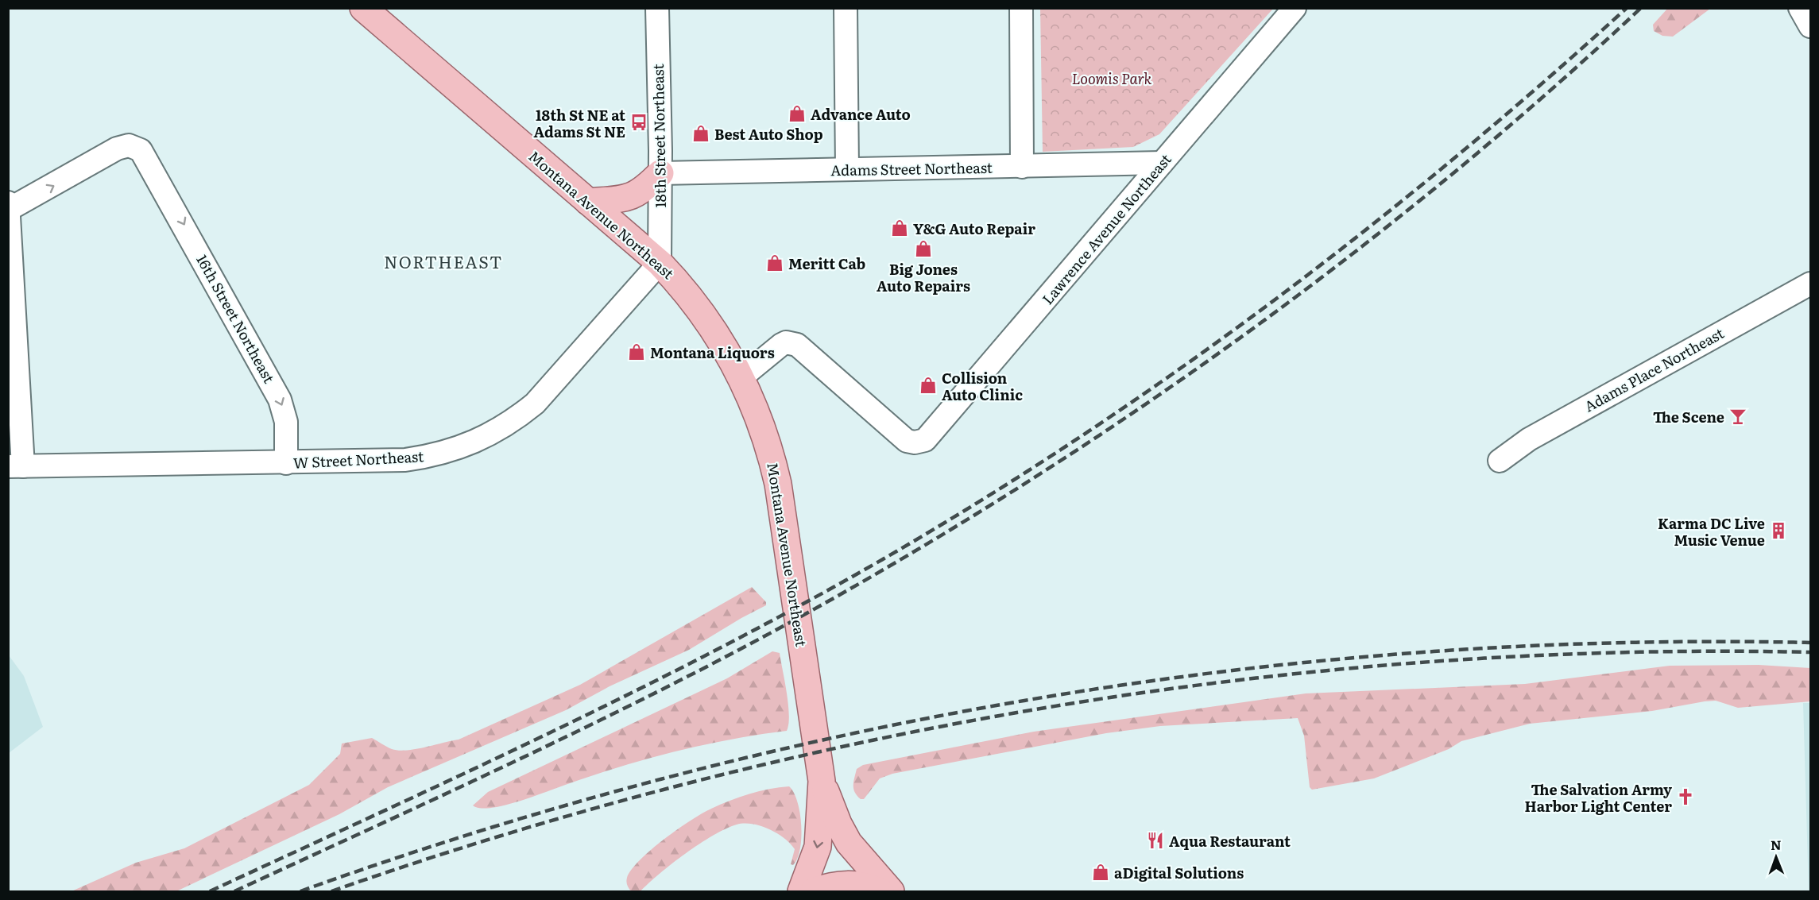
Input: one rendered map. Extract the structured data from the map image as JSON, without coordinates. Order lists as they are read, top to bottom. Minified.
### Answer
{"streets":{"main road":["Montana Avenue Northeast"],"street":["18th Street Northeast","Adams Street Northeast","Lawrence Avenue Northeast","16th Street Northeast","Adams Place Northeast","W Street Northeast"]},"crossings":[["18th Street Northeast","Adams Street Northeast"],["18th Street Northeast","Montana Avenue Northeast"],["18th Street Northeast","W Street Northeast"],["Adams Street Northeast","Lawrence Avenue Northeast"],["Montana Avenue Northeast","Lawrence Avenue Northeast"],["Montana Avenue Northeast","W Street Northeast"],["16th Street Northeast","W Street Northeast"]],"districts":["NORTHEAST"],"parks":["Loomis Park"],"places":{"shop":["Advance Auto","Best Auto Shop","Y&G Auto Repair","Big Jones Auto Repairs","Meritt Cab","Montana Liquors","Collision Auto Clinic","aDigital Solutions"],"bus stop":["18th St NE at Adams St NE"],"bar":["The Scene"],"building":["Karma DC Live Music Venue"],"church":["The Salvation Army Harbor Light Center"],"restaurant":["Aqua Restaurant"]},"north":"top"}
